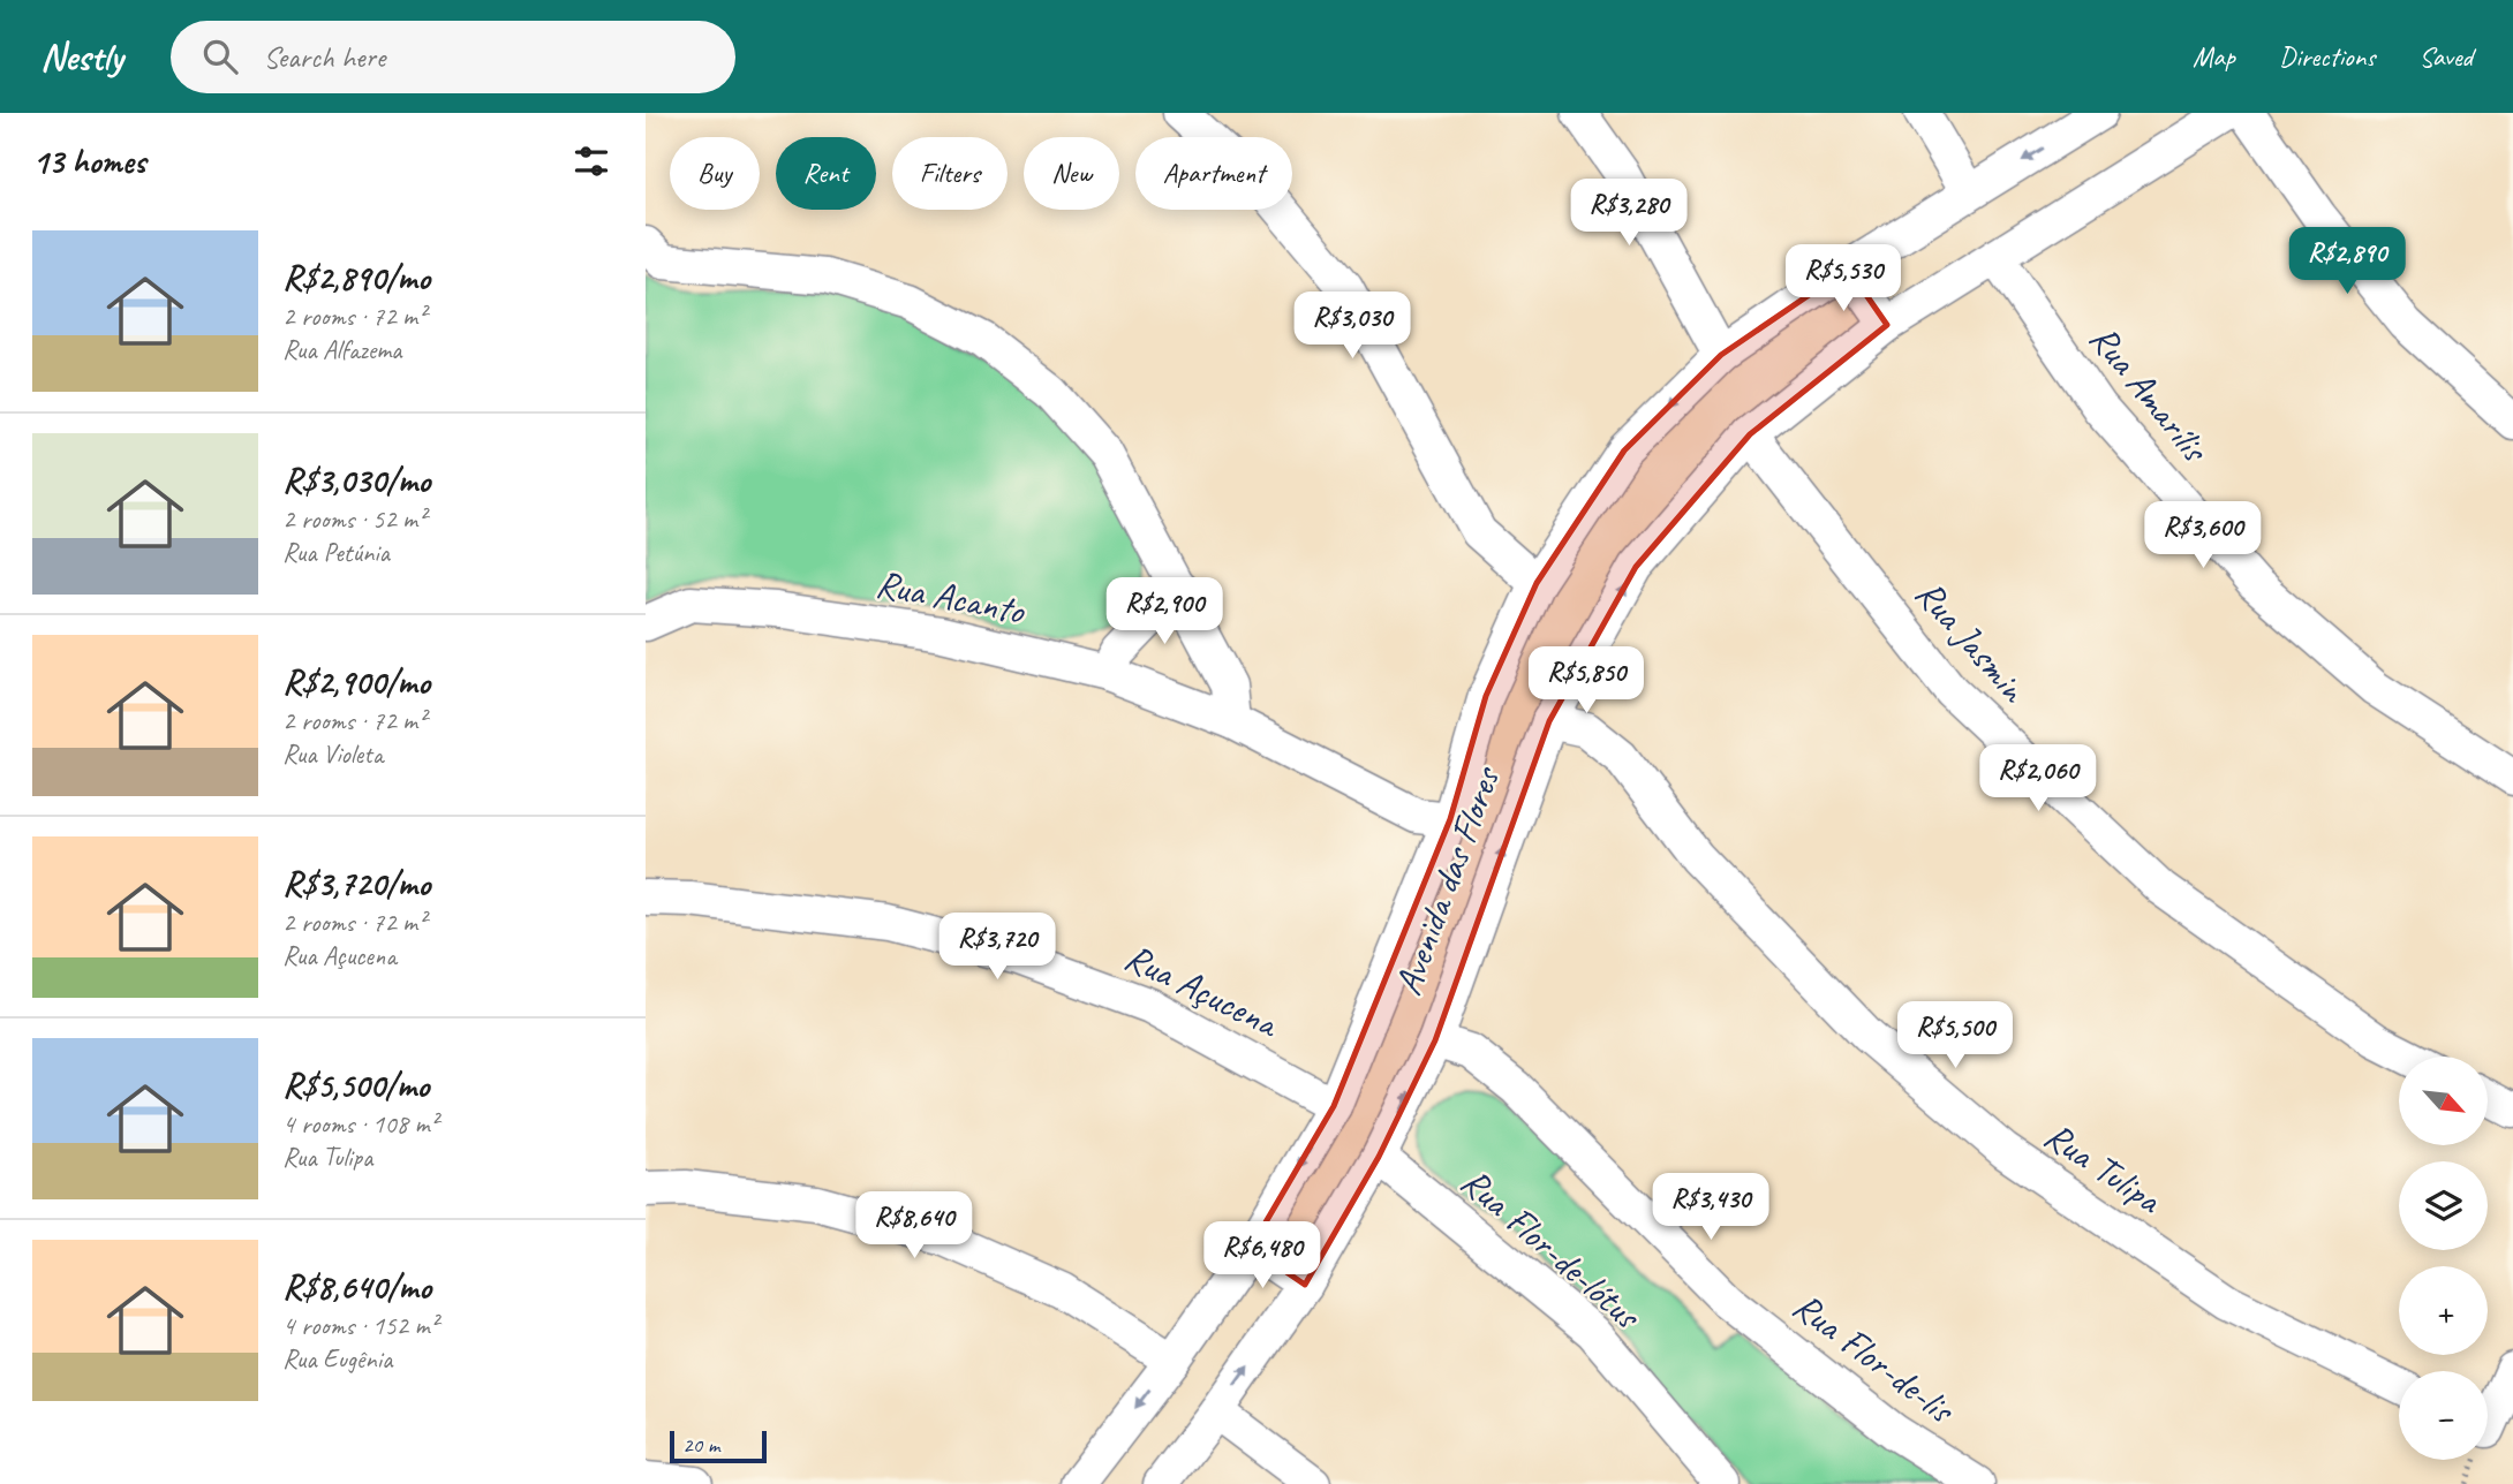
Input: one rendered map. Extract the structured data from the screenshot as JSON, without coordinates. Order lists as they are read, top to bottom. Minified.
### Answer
{"streets":{"street":["Rua Amarílis","Rua Acanto","Rua Jasmin","Avenida das Flores","Rua Açucena","Rua Tulipa","Rua Flor-de-lótus","Rua Flor-de-lis"]},"crossings":[["Rua Amarílis","Avenida das Flores"],["Rua Acanto","Avenida das Flores"],["Rua Jasmin","Avenida das Flores"],["Avenida das Flores","Rua Açucena"],["Avenida das Flores","Rua Tulipa"],["Avenida das Flores","Rua Flor-de-lótus"],["Avenida das Flores","Rua Flor-de-lis"]],"scale_bar":"20 m","north":"bottom right","page":{"header":"Nestly","search":"Search here","nav":["Map","Directions","Saved"],"heading":"13 homes","chip":["Buy","Rent","Filters","New","Apartment"],"price":["R$3,280","R$2,890","R$5,530","R$3,030","R$3,600","R$2,900","R$5,850","R$2,060","R$3,720","R$5,500","R$3,430","R$8,640","R$6,480"],"list":[{"name":"R$2,890/mo","note":"2 rooms · 72 m² · Rua Alfazema"},{"name":"R$3,030/mo","note":"2 rooms · 52 m² · Rua Petúnia"},{"name":"R$2,900/mo","note":"2 rooms · 72 m² · Rua Violeta"},{"name":"R$3,720/mo","note":"2 rooms · 72 m² · Rua Açucena"},{"name":"R$5,500/mo","note":"4 rooms · 108 m² · Rua Tulipa"},{"name":"R$8,640/mo","note":"4 rooms · 152 m² · Rua Eugênia"}],"map_buttons":["+","−"],"scale":"20 m"}}
